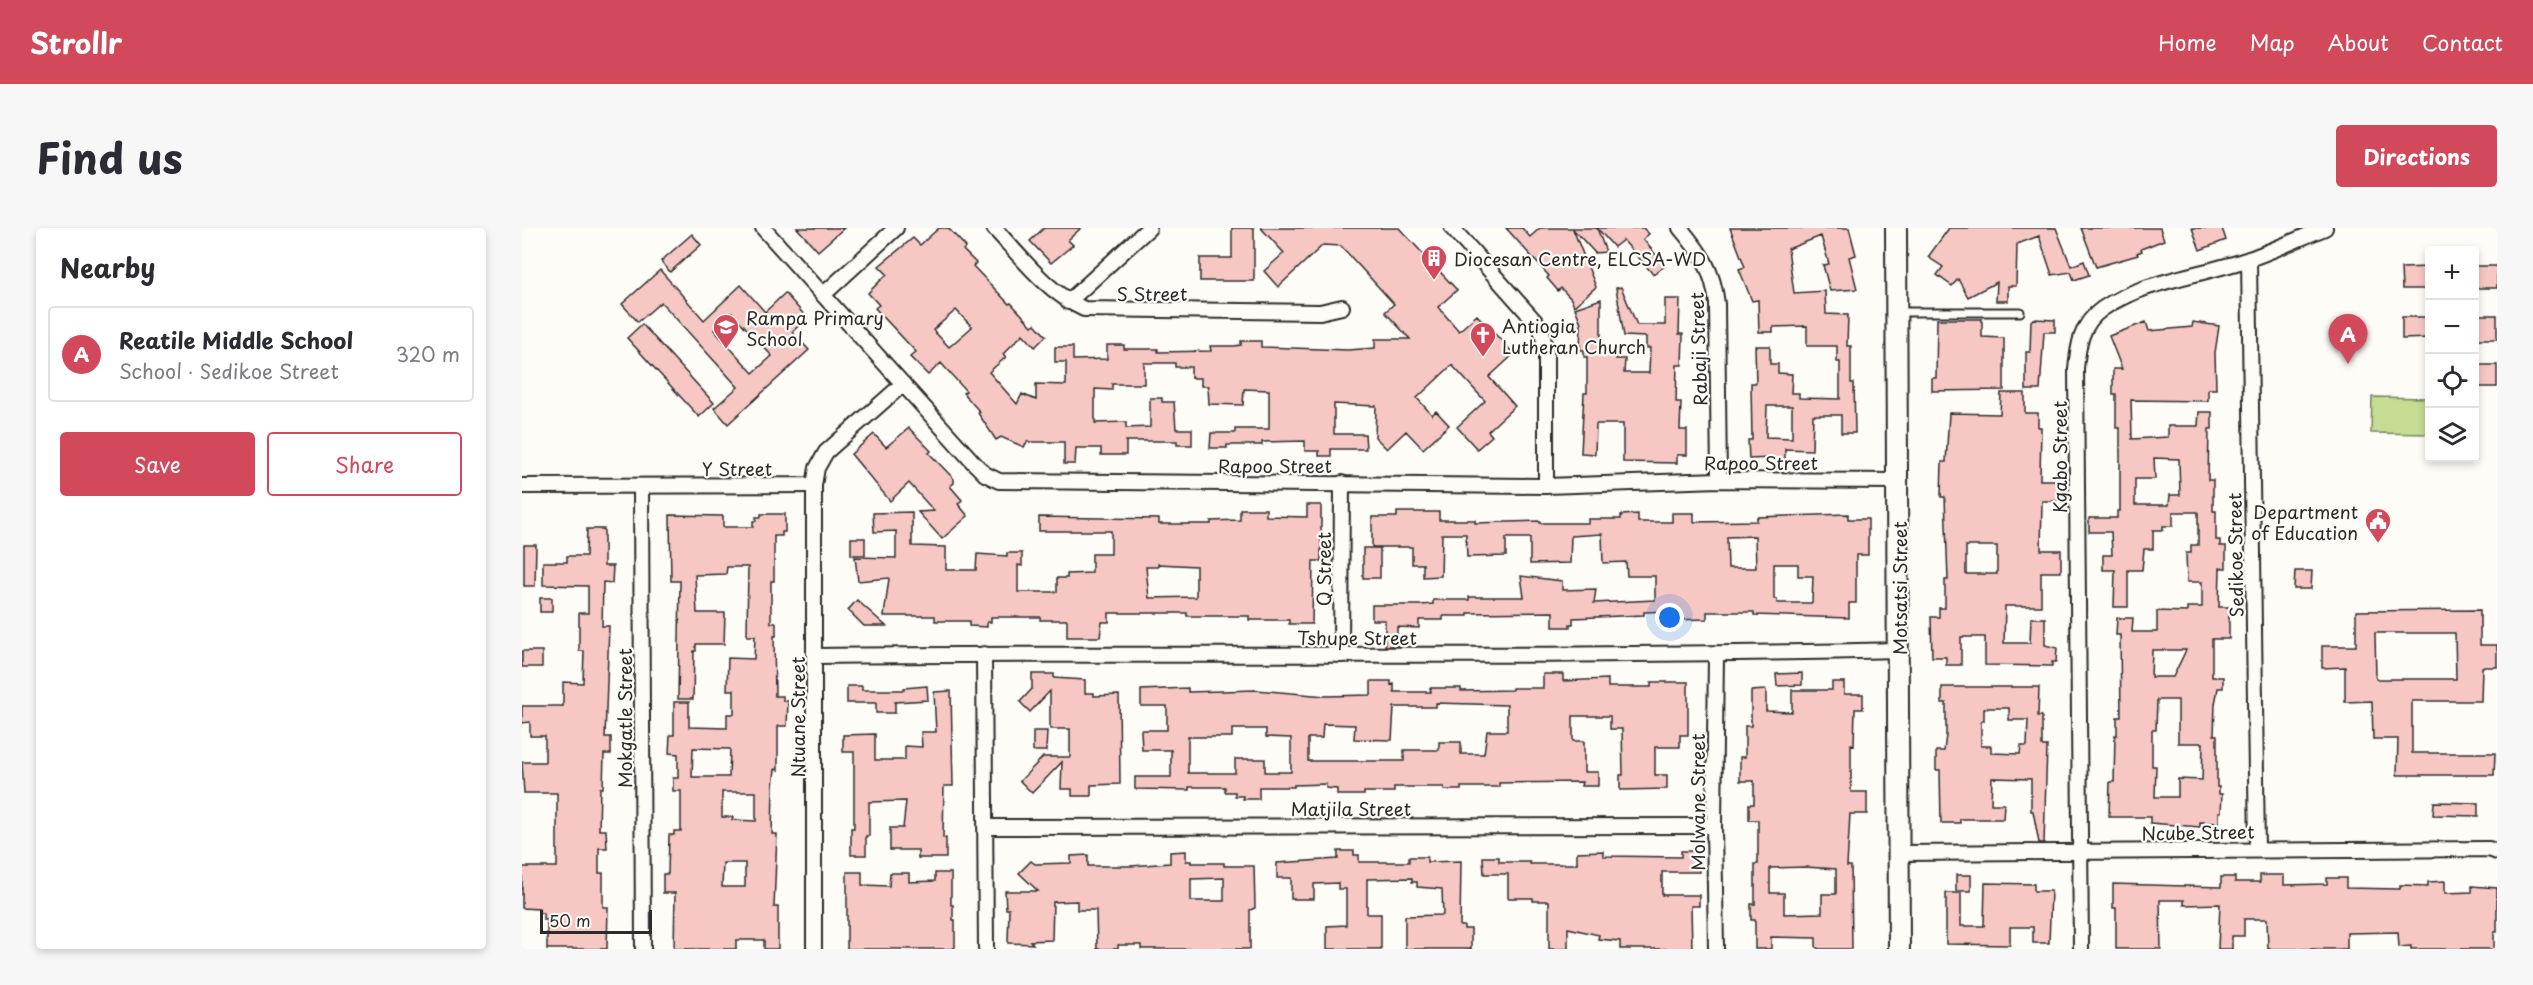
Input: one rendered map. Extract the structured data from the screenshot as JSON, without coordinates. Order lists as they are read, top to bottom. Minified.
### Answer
{"streets":{"street":["S Street","Rabaji Street","Kgabo Street","Rapoo Street","Y Street","Sedikoe Street","Q Street","Motsatsi Street","Tshupe Street","Ntuane Street","Mokgatle Street","Molwane Street","Matjila Street","Ncube Street"]},"crossings":[["Rabaji Street","Rapoo Street"],["Kgabo Street","Sedikoe Street"],["Kgabo Street","Ncube Street"],["Rapoo Street","Q Street"],["Rapoo Street","Motsatsi Street"],["Y Street","Ntuane Street"],["Y Street","Mokgatle Street"],["Sedikoe Street","Ncube Street"],["Q Street","Tshupe Street"],["Motsatsi Street","Tshupe Street"],["Motsatsi Street","Ncube Street"],["Tshupe Street","Ntuane Street"],["Tshupe Street","Molwane Street"],["Molwane Street","Matjila Street"]],"places":{"building":["Diocesan Centre, ELCSA-WD"],"school or university":["Rampa Primary School"],"church":["Antiogia Lutheran Church"],"public building":["Department of Education"]},"scale_bar":"50 m","page":{"header":"Strollr","nav":["Home","Map","About","Contact"],"title":"Find us","buttons":["Directions",["Save","Share"]],"heading":"Nearby","map_buttons":["+","−"],"list":[{"mark":"A","name":"Reatile Middle School","note":"School · Sedikoe Street","value":"320 m"}],"pins":"A","scale":"50 m"}}
